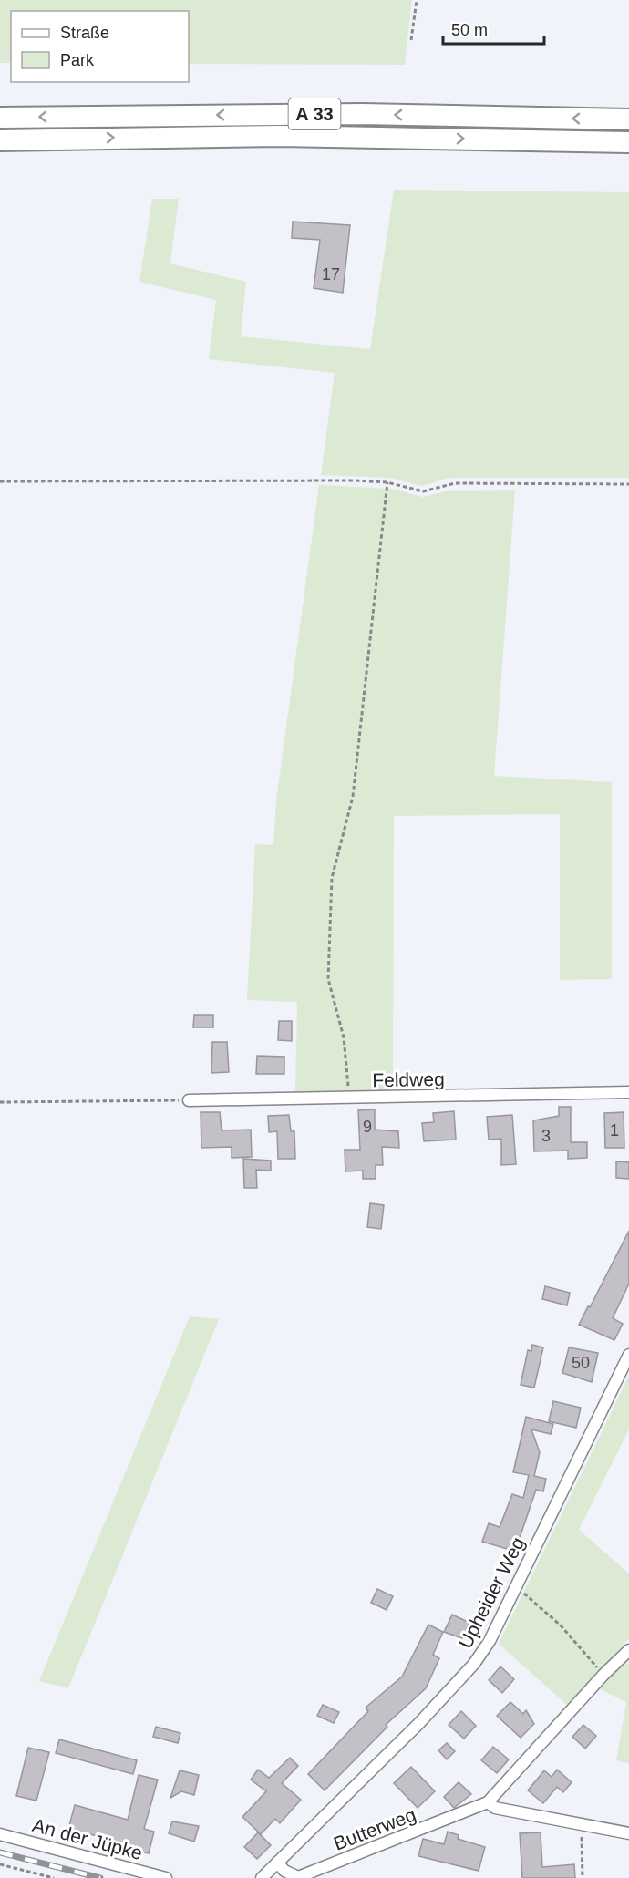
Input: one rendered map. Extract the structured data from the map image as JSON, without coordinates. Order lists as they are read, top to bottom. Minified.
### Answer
{"streets":{"highway":["A 33"],"street":["Feldweg","Upheider Weg","Butterweg","An der Jüpke"]},"crossings":[["Upheider Weg","Butterweg"]],"house_numbers":["17","9","1","3","50"],"legend":["Straße","Park"],"scale_bar":"50 m"}
